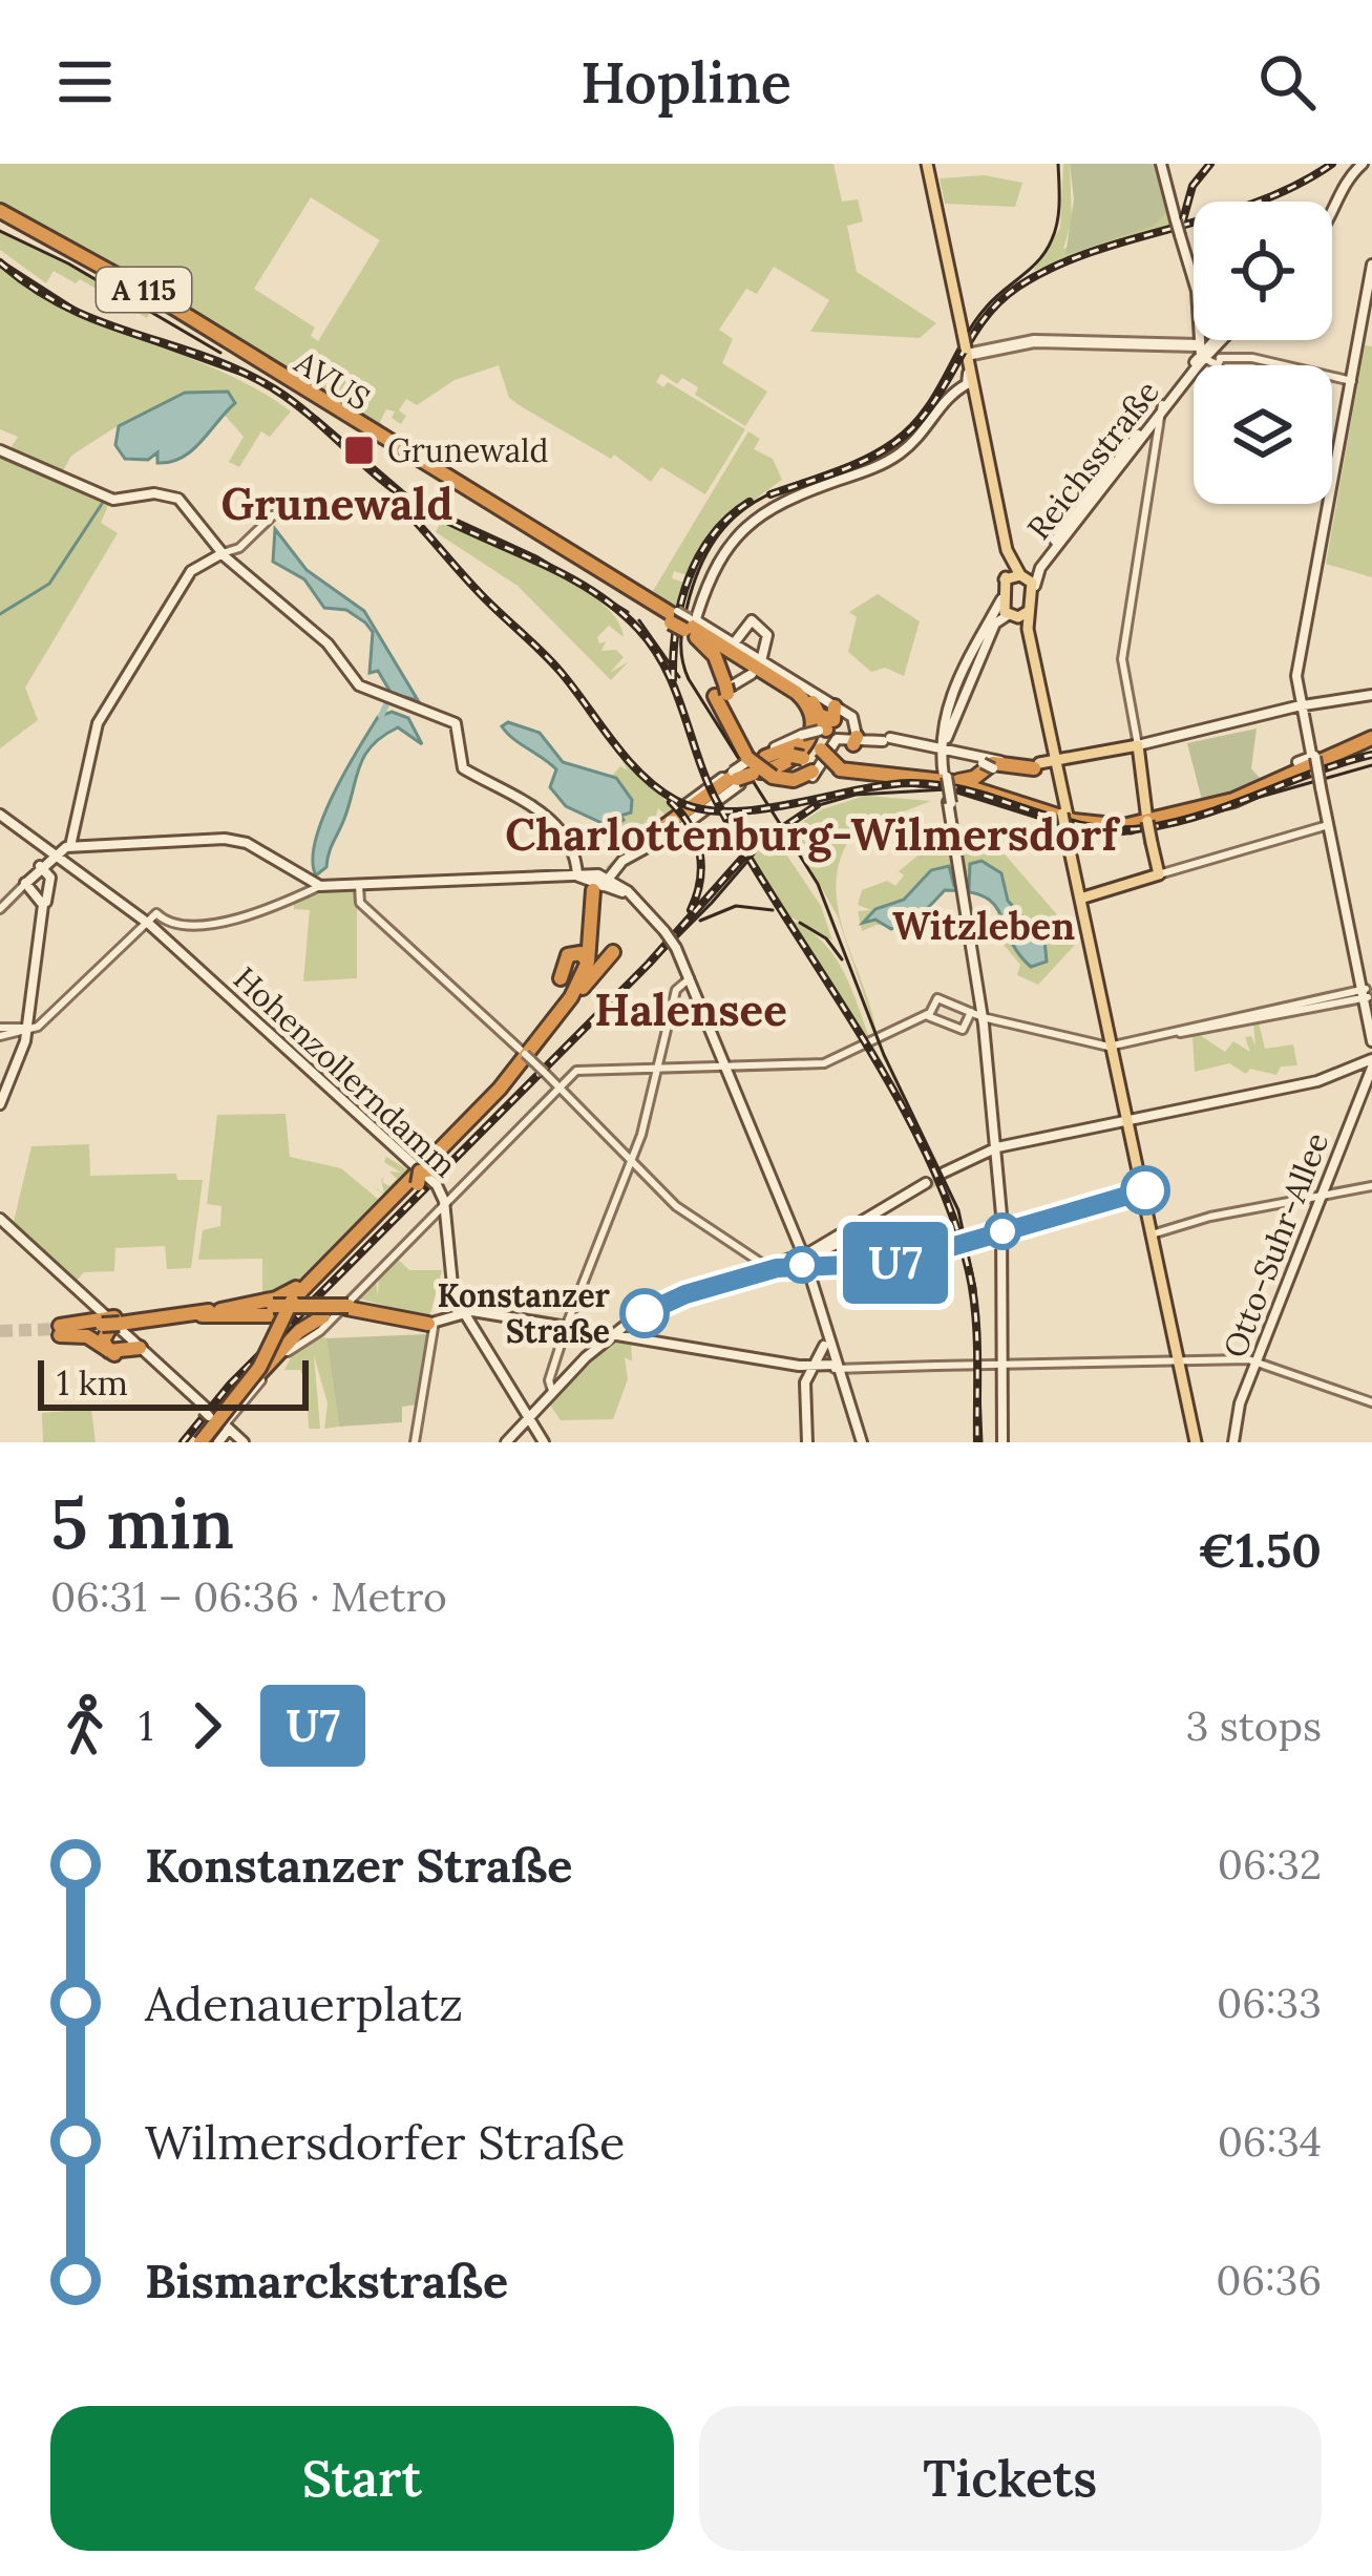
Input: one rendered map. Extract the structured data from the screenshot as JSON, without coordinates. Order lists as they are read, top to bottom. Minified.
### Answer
{"streets":{"highway":["A 115","AVUS"],"main road":["Reichsstraße","Hohenzollerndamm","Otto-Suhr-Allee"]},"districts":["Grunewald","Charlottenburg-Wilmersdorf","Witzleben","Halensee"],"places":{"transit":["Grunewald"],"other":["Konstanzer Straße"]},"lines":["metro line U7"],"scale_bar":"1 km","page":{"header":"Hopline","on_map":"U7","scale":"1 km","heading":["5 min","06:31 – 06:36 · Metro","€1.50"],"legs":["1","U7","3 stops"],"list":[{"name":"Konstanzer Straße","value":"06:32"},{"name":"Adenauerplatz","value":"06:33"},{"name":"Wilmersdorfer Straße","value":"06:34"},{"name":"Bismarckstraße","value":"06:36"}],"buttons":["Start","Tickets"]}}
